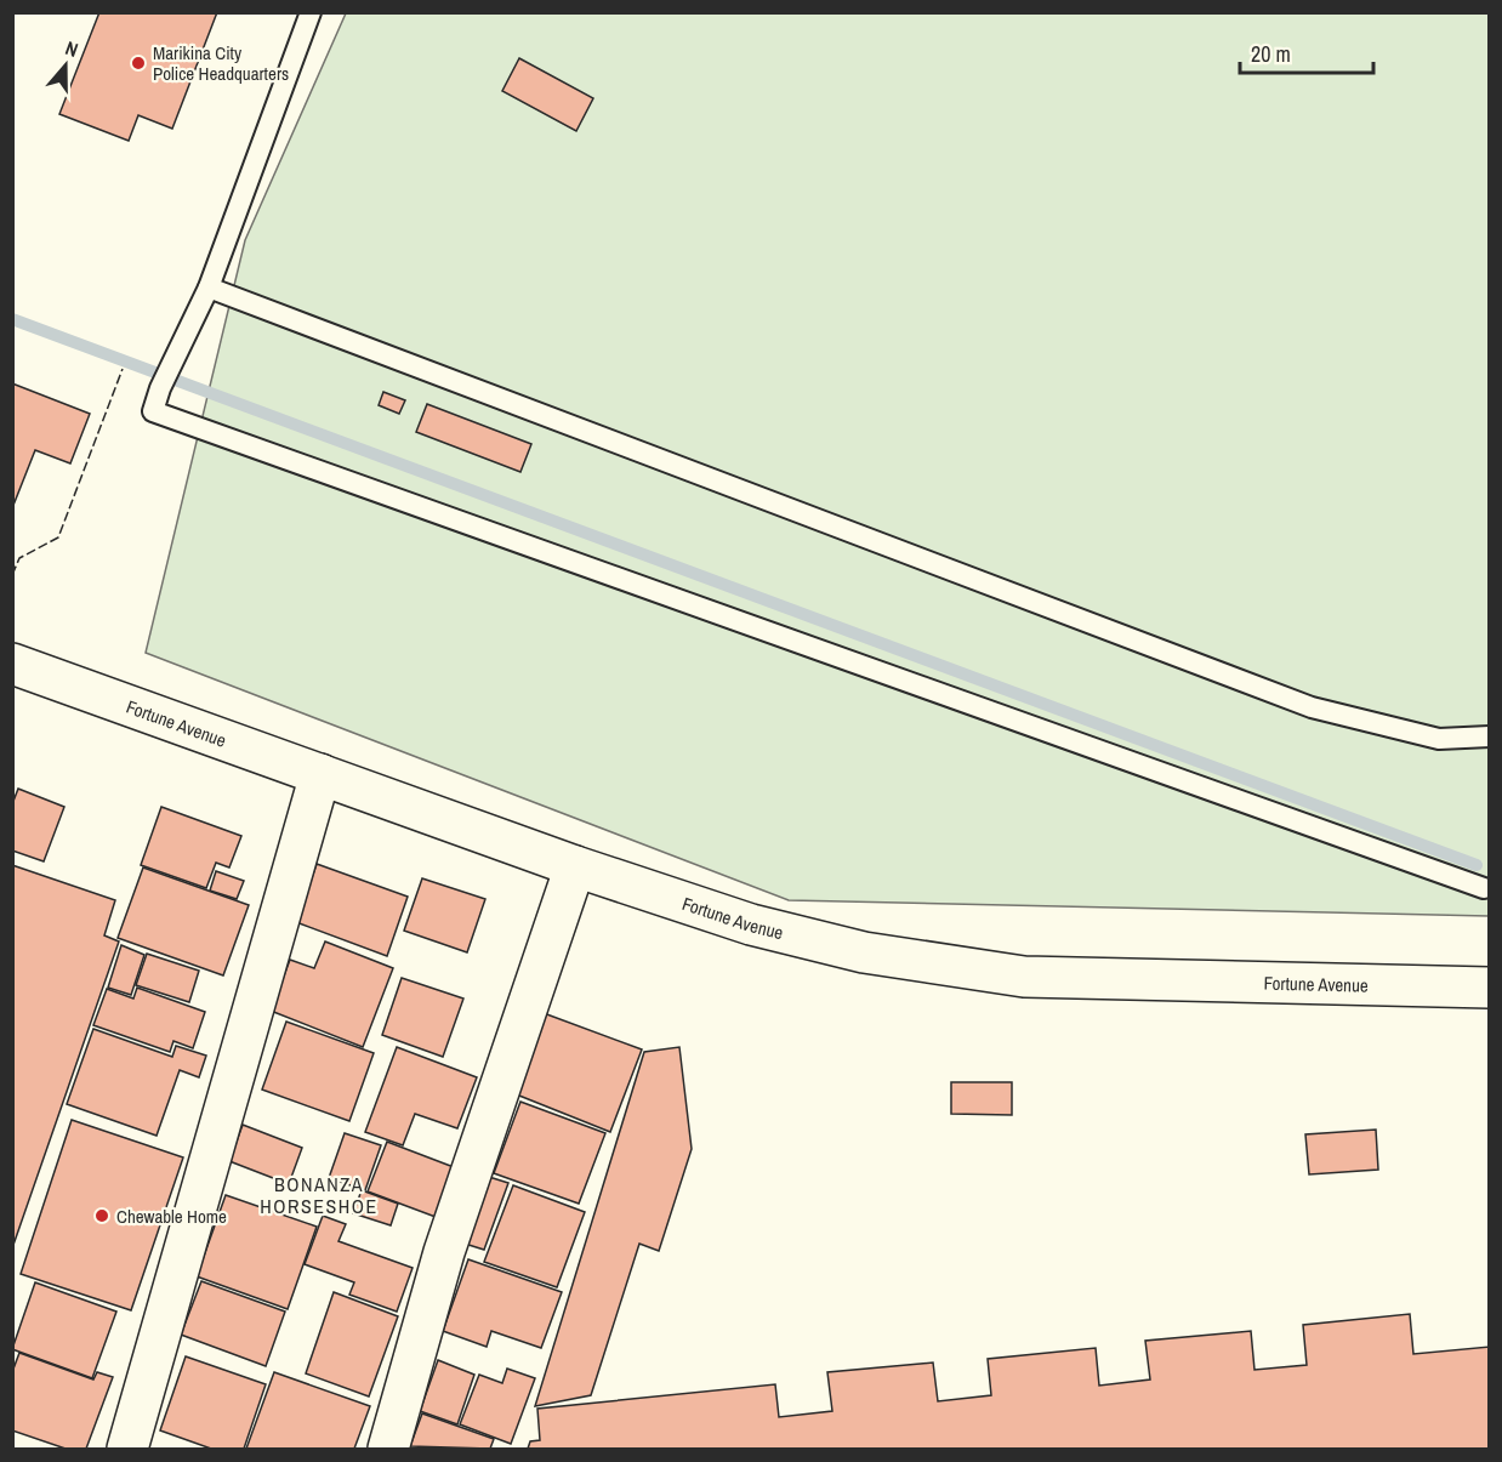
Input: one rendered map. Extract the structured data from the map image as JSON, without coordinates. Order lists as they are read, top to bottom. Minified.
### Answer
{"streets":{"main road":["Fortune Avenue"]},"districts":["BONANZA HORSESHOE"],"places":["Marikina City Police Headquarters","Chewable Home"],"scale_bar":"20 m","north":"top"}
